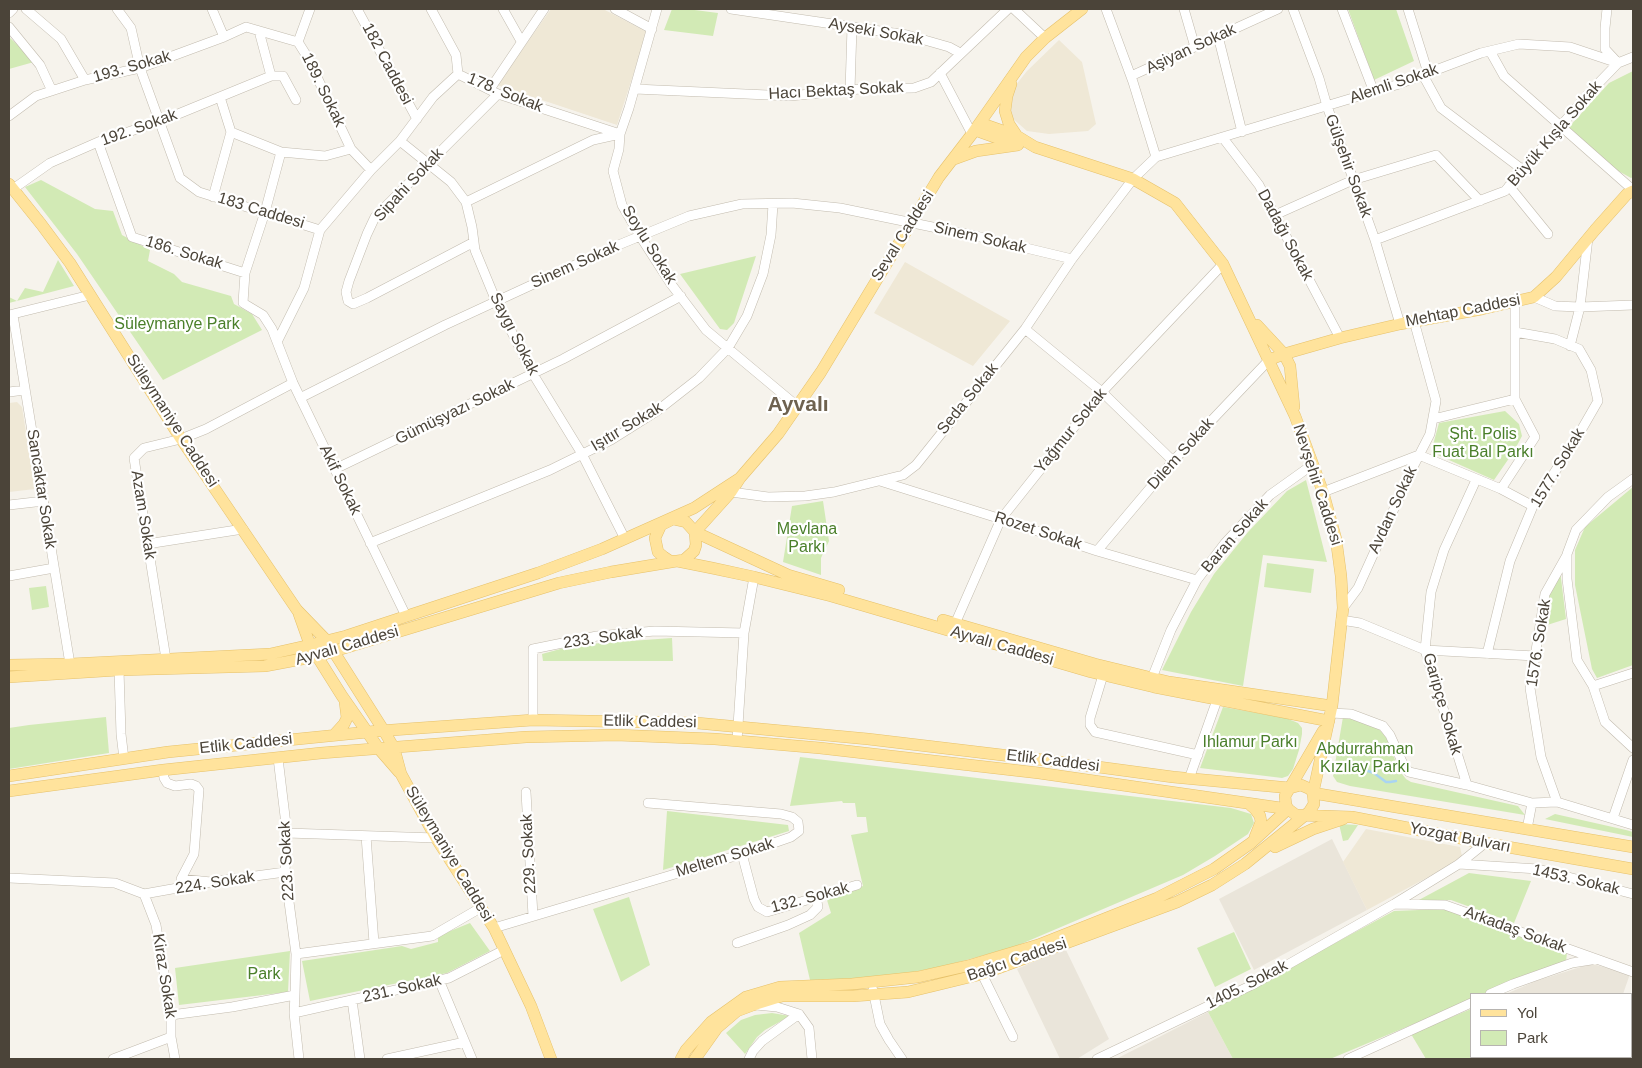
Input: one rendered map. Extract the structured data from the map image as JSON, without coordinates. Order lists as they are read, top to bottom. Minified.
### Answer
{"streets":{"main road":["Seval Caddesi","Mehtap Caddesi","Süleymaniye Caddesi","Nevşehir Caddesi","Ayvalı Caddesi","Etlik Caddesi","Yozgat Bulvarı","Bağcı Caddesi"],"street":["Ayseki Sokak","Aşiyan Sokak","182 Caddesi","193. Sokak","Alemli Sokak","189. Sokak","Hacı Bektaş Sokak","178. Sokak","192. Sokak","Büyük Kışla Sokak","Gülşehir Sokak","Sipahi Sokak","183 Caddesi","Dadağı Sokak","Sinem Sokak","Soylu Sokak","186. Sokak","Saygı Sokak","Seda Sokak","Gümüşyazı Sokak","Işıtır Sokak","Yağmur Sokak","Dilem Sokak","1577. Sokak","Akif Sokak","Sancaktar Sokak","Avdan Sokak","Azam Sokak","Rozet Sokak","Baran Sokak","233. Sokak","1576. Sokak","Garipçe Sokak","229. Sokak","Meltem Sokak","223. Sokak","1453. Sokak","224. Sokak","132. Sokak","Arkadaş Sokak","Kiraz Sokak","1405. Sokak","231. Sokak"]},"crossings":[["Ayseki Sokak","Hacı Bektaş Sokak"],["182 Caddesi","183 Caddesi"],["193. Sokak","189. Sokak"],["193. Sokak","183 Caddesi"],["Alemli Sokak","Büyük Kışla Sokak"],["Alemli Sokak","Gülşehir Sokak"],["Alemli Sokak","Dadağı Sokak"],["Alemli Sokak","Seda Sokak"],["189. Sokak","183 Caddesi"],["Hacı Bektaş Sokak","Soylu Sokak"],["178. Sokak","Sipahi Sokak"],["178. Sokak","183 Caddesi"],["178. Sokak","Soylu Sokak"],["192. Sokak","183 Caddesi"],["192. Sokak","186. Sokak"],["192. Sokak","Süleymaniye Caddesi"],["Büyük Kışla Sokak","Gülşehir Sokak"],["Gülşehir Sokak","Dadağı Sokak"],["Gülşehir Sokak","Mehtap Caddesi"],["Gülşehir Sokak","Nevşehir Caddesi"],["Gülşehir Sokak","Avdan Sokak"],["Gülşehir Sokak","Baran Sokak"],["Sipahi Sokak","Saygı Sokak"],["183 Caddesi","Saygı Sokak"],["Dadağı Sokak","Mehtap Caddesi"],["Dadağı Sokak","Nevşehir Caddesi"],["Dadağı Sokak","Avdan Sokak"],["Dadağı Sokak","Baran Sokak"],["Seval Caddesi","Sinem Sokak"],["Seval Caddesi","Soylu Sokak"],["Seval Caddesi","Seda Sokak"],["Seval Caddesi","Ayvalı Caddesi"],["Sinem Sokak","Soylu Sokak"],["Sinem Sokak","Saygı Sokak"],["Sinem Sokak","Seda Sokak"],["Sinem Sokak","Işıtır Sokak"],["Sinem Sokak","Akif Sokak"],["Soylu Sokak","Gümüşyazı Sokak"],["Soylu Sokak","Işıtır Sokak"],["186. Sokak","Akif Sokak"],["Mehtap Caddesi","Dilem Sokak"],["Mehtap Caddesi","Nevşehir Caddesi"],["Mehtap Caddesi","Avdan Sokak"],["Mehtap Caddesi","Baran Sokak"],["Saygı Sokak","Gümüşyazı Sokak"],["Saygı Sokak","Işıtır Sokak"],["Saygı Sokak","Ayvalı Caddesi"],["Seda Sokak","Rozet Sokak"],["Gümüşyazı Sokak","Akif Sokak"],["Süleymaniye Caddesi","Azam Sokak"],["Süleymaniye Caddesi","Ayvalı Caddesi"],["Süleymaniye Caddesi","Etlik Caddesi"],["Süleymaniye Caddesi","Meltem Sokak"],["Süleymaniye Caddesi","231. Sokak"],["Işıtır Sokak","Akif Sokak"],["Yağmur Sokak","Rozet Sokak"],["Yağmur Sokak","Ayvalı Caddesi"],["Dilem Sokak","Nevşehir Caddesi"],["Dilem Sokak","Rozet Sokak"],["Akif Sokak","Azam Sokak"],["Akif Sokak","Ayvalı Caddesi"],["Nevşehir Caddesi","Avdan Sokak"],["Nevşehir Caddesi","Baran Sokak"],["Nevşehir Caddesi","Ayvalı Caddesi"],["Nevşehir Caddesi","Etlik Caddesi"],["Nevşehir Caddesi","Yozgat Bulvarı"],["Nevşehir Caddesi","Bağcı Caddesi"],["Sancaktar Sokak","Ayvalı Caddesi"],["Avdan Sokak","Baran Sokak"],["Azam Sokak","Ayvalı Caddesi"],["Rozet Sokak","Baran Sokak"],["Baran Sokak","Ayvalı Caddesi"],["233. Sokak","Etlik Caddesi"],["Etlik Caddesi","Yozgat Bulvarı"],["Etlik Caddesi","223. Sokak"],["Etlik Caddesi","Bağcı Caddesi"],["Yozgat Bulvarı","Bağcı Caddesi"],["Yozgat Bulvarı","1405. Sokak"],["229. Sokak","Meltem Sokak"],["Meltem Sokak","132. Sokak"],["223. Sokak","224. Sokak"],["223. Sokak","231. Sokak"],["1453. Sokak","1405. Sokak"],["224. Sokak","Kiraz Sokak"],["Arkadaş Sokak","1405. Sokak"]],"districts":["Ayvalı"],"parks":["Süleymanye Park","Şht. Polis Fuat Bal Parkı","Mevlana Parkı","Ihlamur Parkı","Abdurrahman Kızılay Parkı","Park"],"legend":["Yol","Park"]}
